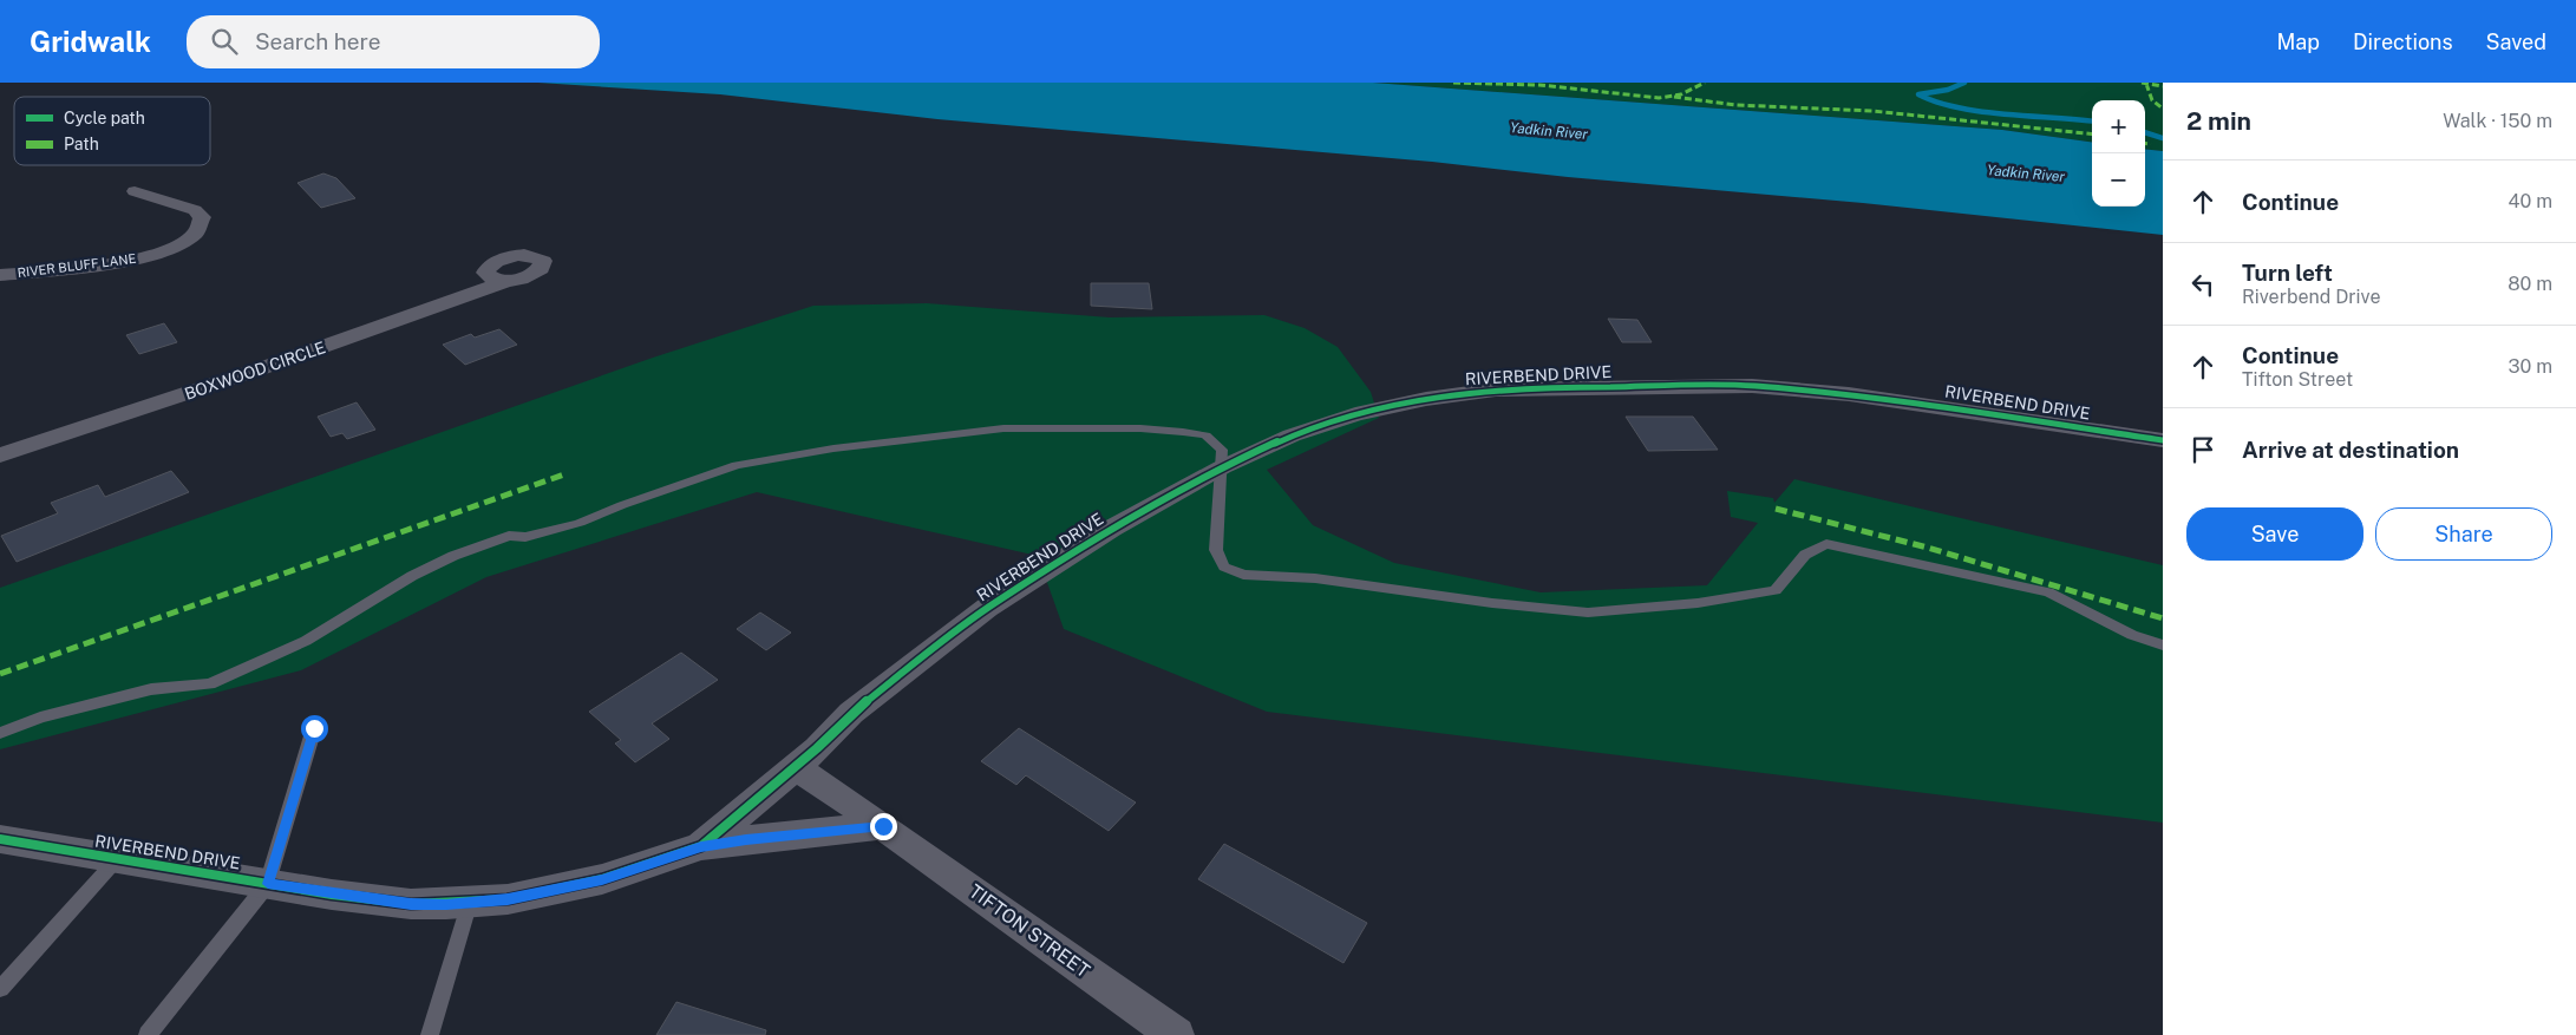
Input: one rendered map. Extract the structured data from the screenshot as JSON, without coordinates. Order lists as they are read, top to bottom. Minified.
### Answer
{"streets":{"street":["RIVER BLUFF LANE","BOXWOOD CIRCLE","RIVERBEND DRIVE","TIFTON STREET"]},"crossings":[["RIVERBEND DRIVE","TIFTON STREET"]],"water":["Yadkin River"],"legend":["Cycle path","Path"],"page":{"header":"Gridwalk","search":"Search here","nav":["Map","Directions","Saved"],"heading":["2 min","Walk · 150 m"],"map_buttons":["+","−"],"list":[["Continue","40 m"],["Turn left","Riverbend Drive","80 m"],["Continue","Tifton Street","30 m"],"Arrive at destination"],"buttons":["Save","Share"]}}
